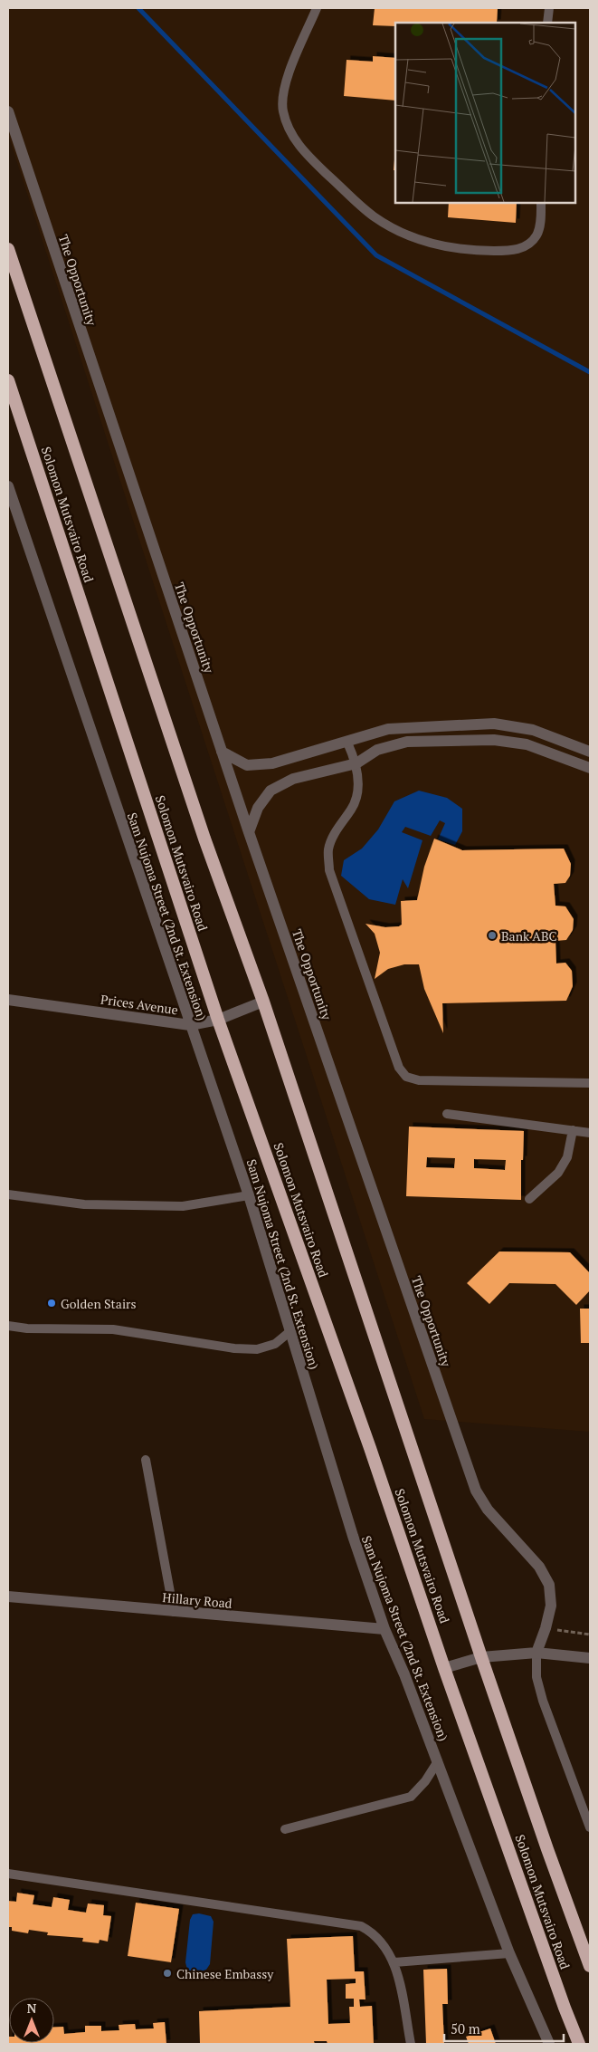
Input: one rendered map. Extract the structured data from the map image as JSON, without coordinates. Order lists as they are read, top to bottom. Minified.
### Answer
{"streets":{"highway":["Solomon Mutsvairo Road"],"street":["The Opportunity","Sam Nujoma Street (2nd St. Extension)","Prices Avenue","Hillary Road"]},"crossings":[["Solomon Mutsvairo Road","Prices Avenue"],["Sam Nujoma Street (2nd St. Extension)","Prices Avenue"],["Sam Nujoma Street (2nd St. Extension)","Hillary Road"]],"places":["Bank ABC","Golden Stairs","Chinese Embassy"],"scale_bar":"50 m","north":"top"}
